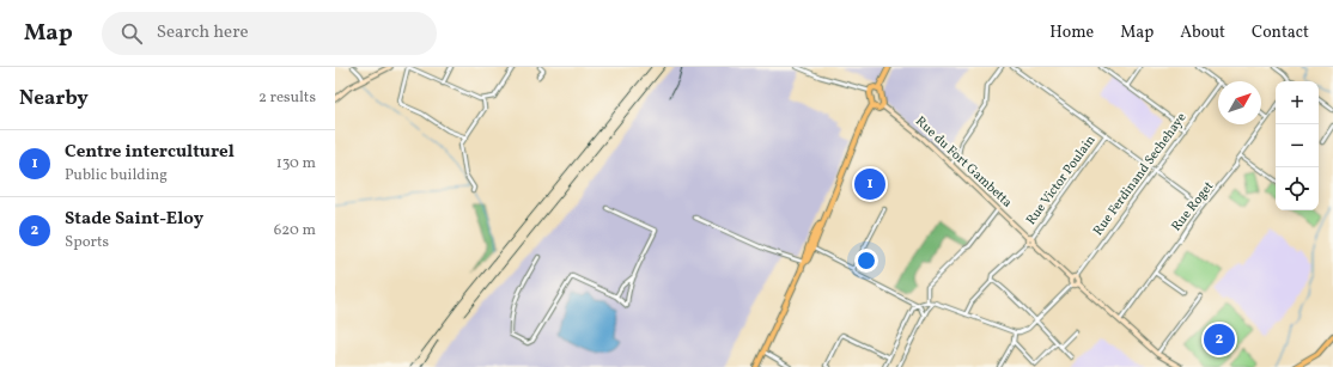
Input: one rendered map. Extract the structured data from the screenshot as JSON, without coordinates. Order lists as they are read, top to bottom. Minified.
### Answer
{"streets":{"street":["Rue du Fort Gambetta","Rue Ferdinand Sechehaye","Rue Victor Poulain","Rue Roget"]},"crossings":[["Rue du Fort Gambetta","Rue Ferdinand Sechehaye"],["Rue du Fort Gambetta","Rue Victor Poulain"]],"north":"top right","page":{"header":"Map","search":"Search here","nav":["Home","Map","About","Contact"],"heading":["Nearby","2 results"],"map_buttons":["+","−"],"list":[{"mark":"1","name":"Centre interculturel","note":"Public building","value":"130 m"},{"mark":"2","name":"Stade Saint-Eloy","note":"Sports","value":"620 m"}],"pins":["1","2"]}}
